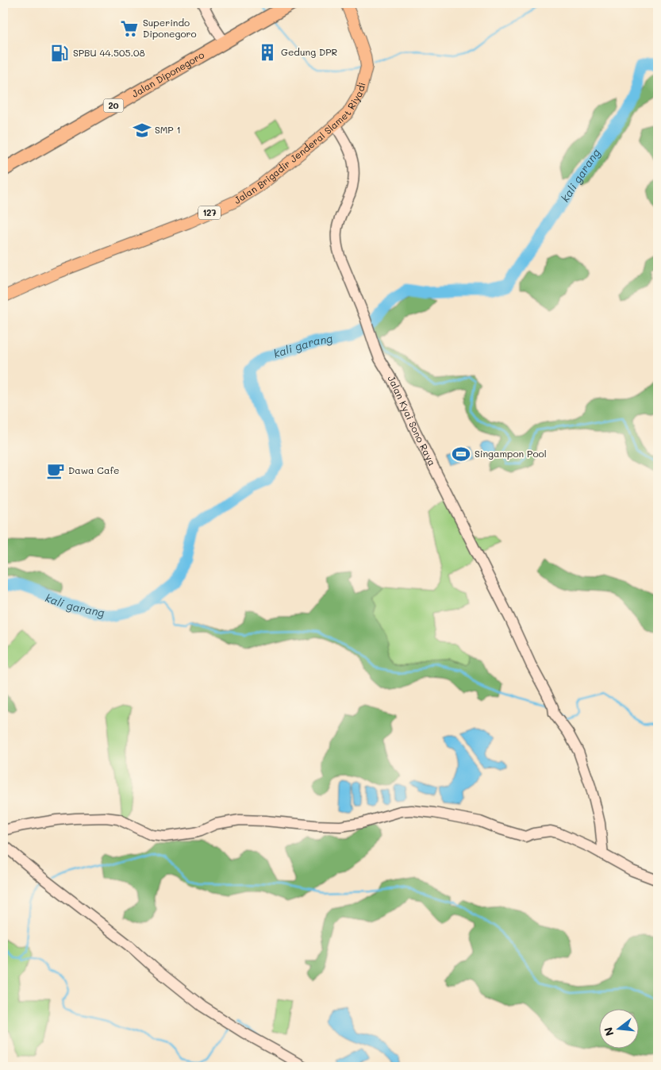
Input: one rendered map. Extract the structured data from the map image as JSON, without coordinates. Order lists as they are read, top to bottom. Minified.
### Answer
{"streets":{"highway":["Jalan Diponegoro","20"],"main road":["Jalan Brigadir Jenderal Slamet Riyadi","127"],"street":["Jalan Kyai Sono Raya"]},"crossings":[["Jalan Brigadir Jenderal Slamet Riyadi","Jalan Kyai Sono Raya"]],"water":["kali garang"],"places":{"supermarket":["Superindo Diponegoro"],"building":["Gedung DPR"],"fuel station":["SPBU 44.505.08"],"school or university":["SMP 1"],"sports":["Singampon Pool"],"cafe":["Dawa Cafe"]},"north":"left"}
